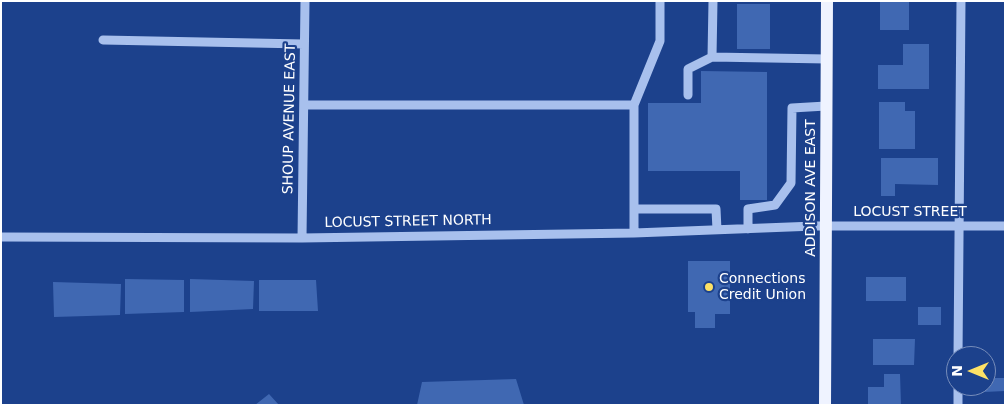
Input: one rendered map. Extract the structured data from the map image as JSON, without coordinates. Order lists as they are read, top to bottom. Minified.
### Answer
{"streets":{"main road":["ADDISON AVE EAST"],"street":["SHOUP AVENUE EAST","LOCUST STREET","LOCUST STREET NORTH"]},"crossings":[["SHOUP AVENUE EAST","LOCUST STREET NORTH"],["ADDISON AVE EAST","LOCUST STREET"],["ADDISON AVE EAST","LOCUST STREET NORTH"],["LOCUST STREET","LOCUST STREET NORTH"]],"places":["Connections Credit Union"],"north":"left"}
